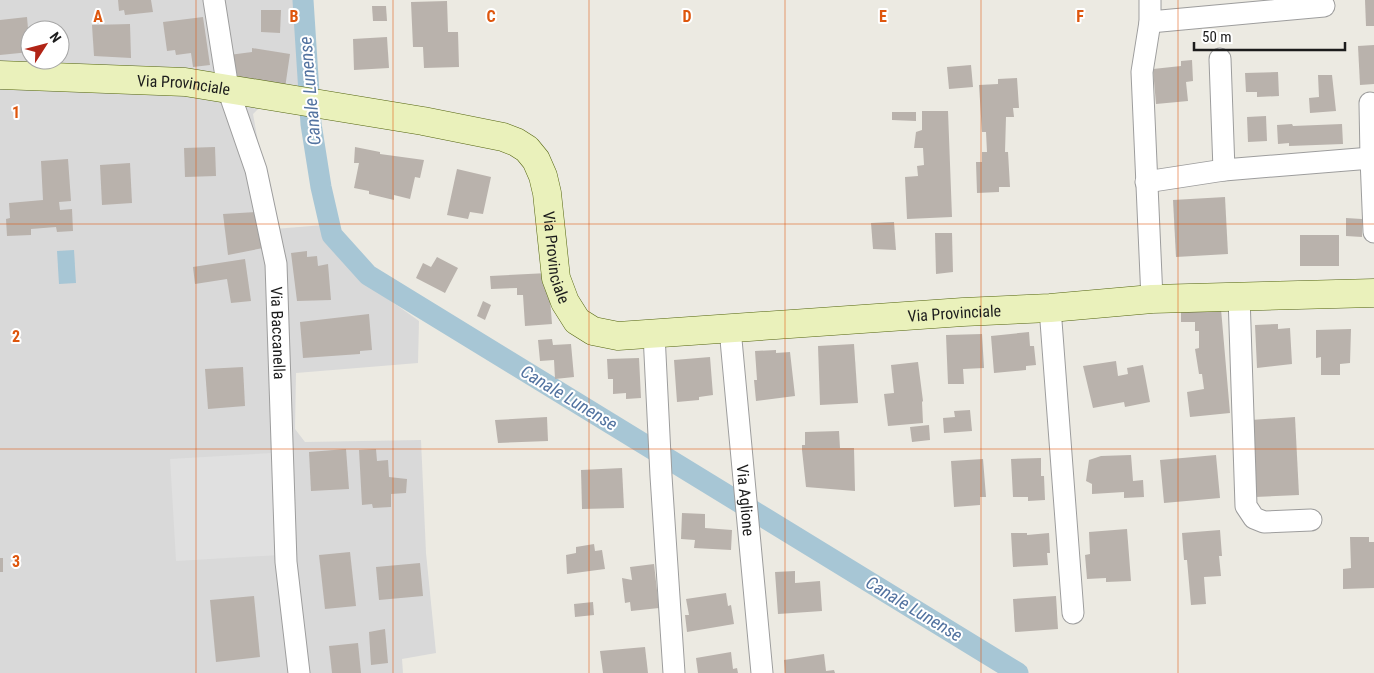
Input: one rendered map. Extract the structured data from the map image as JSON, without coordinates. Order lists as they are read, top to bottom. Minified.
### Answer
{"streets":{"street":["Via Provinciale","Via Baccanella","Via Aglione"]},"crossings":[["Via Provinciale","Via Baccanella"],["Via Provinciale","Via Aglione"]],"water":["Canale Lunense"],"scale_bar":"50 m","north":"top right","grid":{"columns":["A","B","C","D","E","F"],"rows":["1","2","3"]}}
